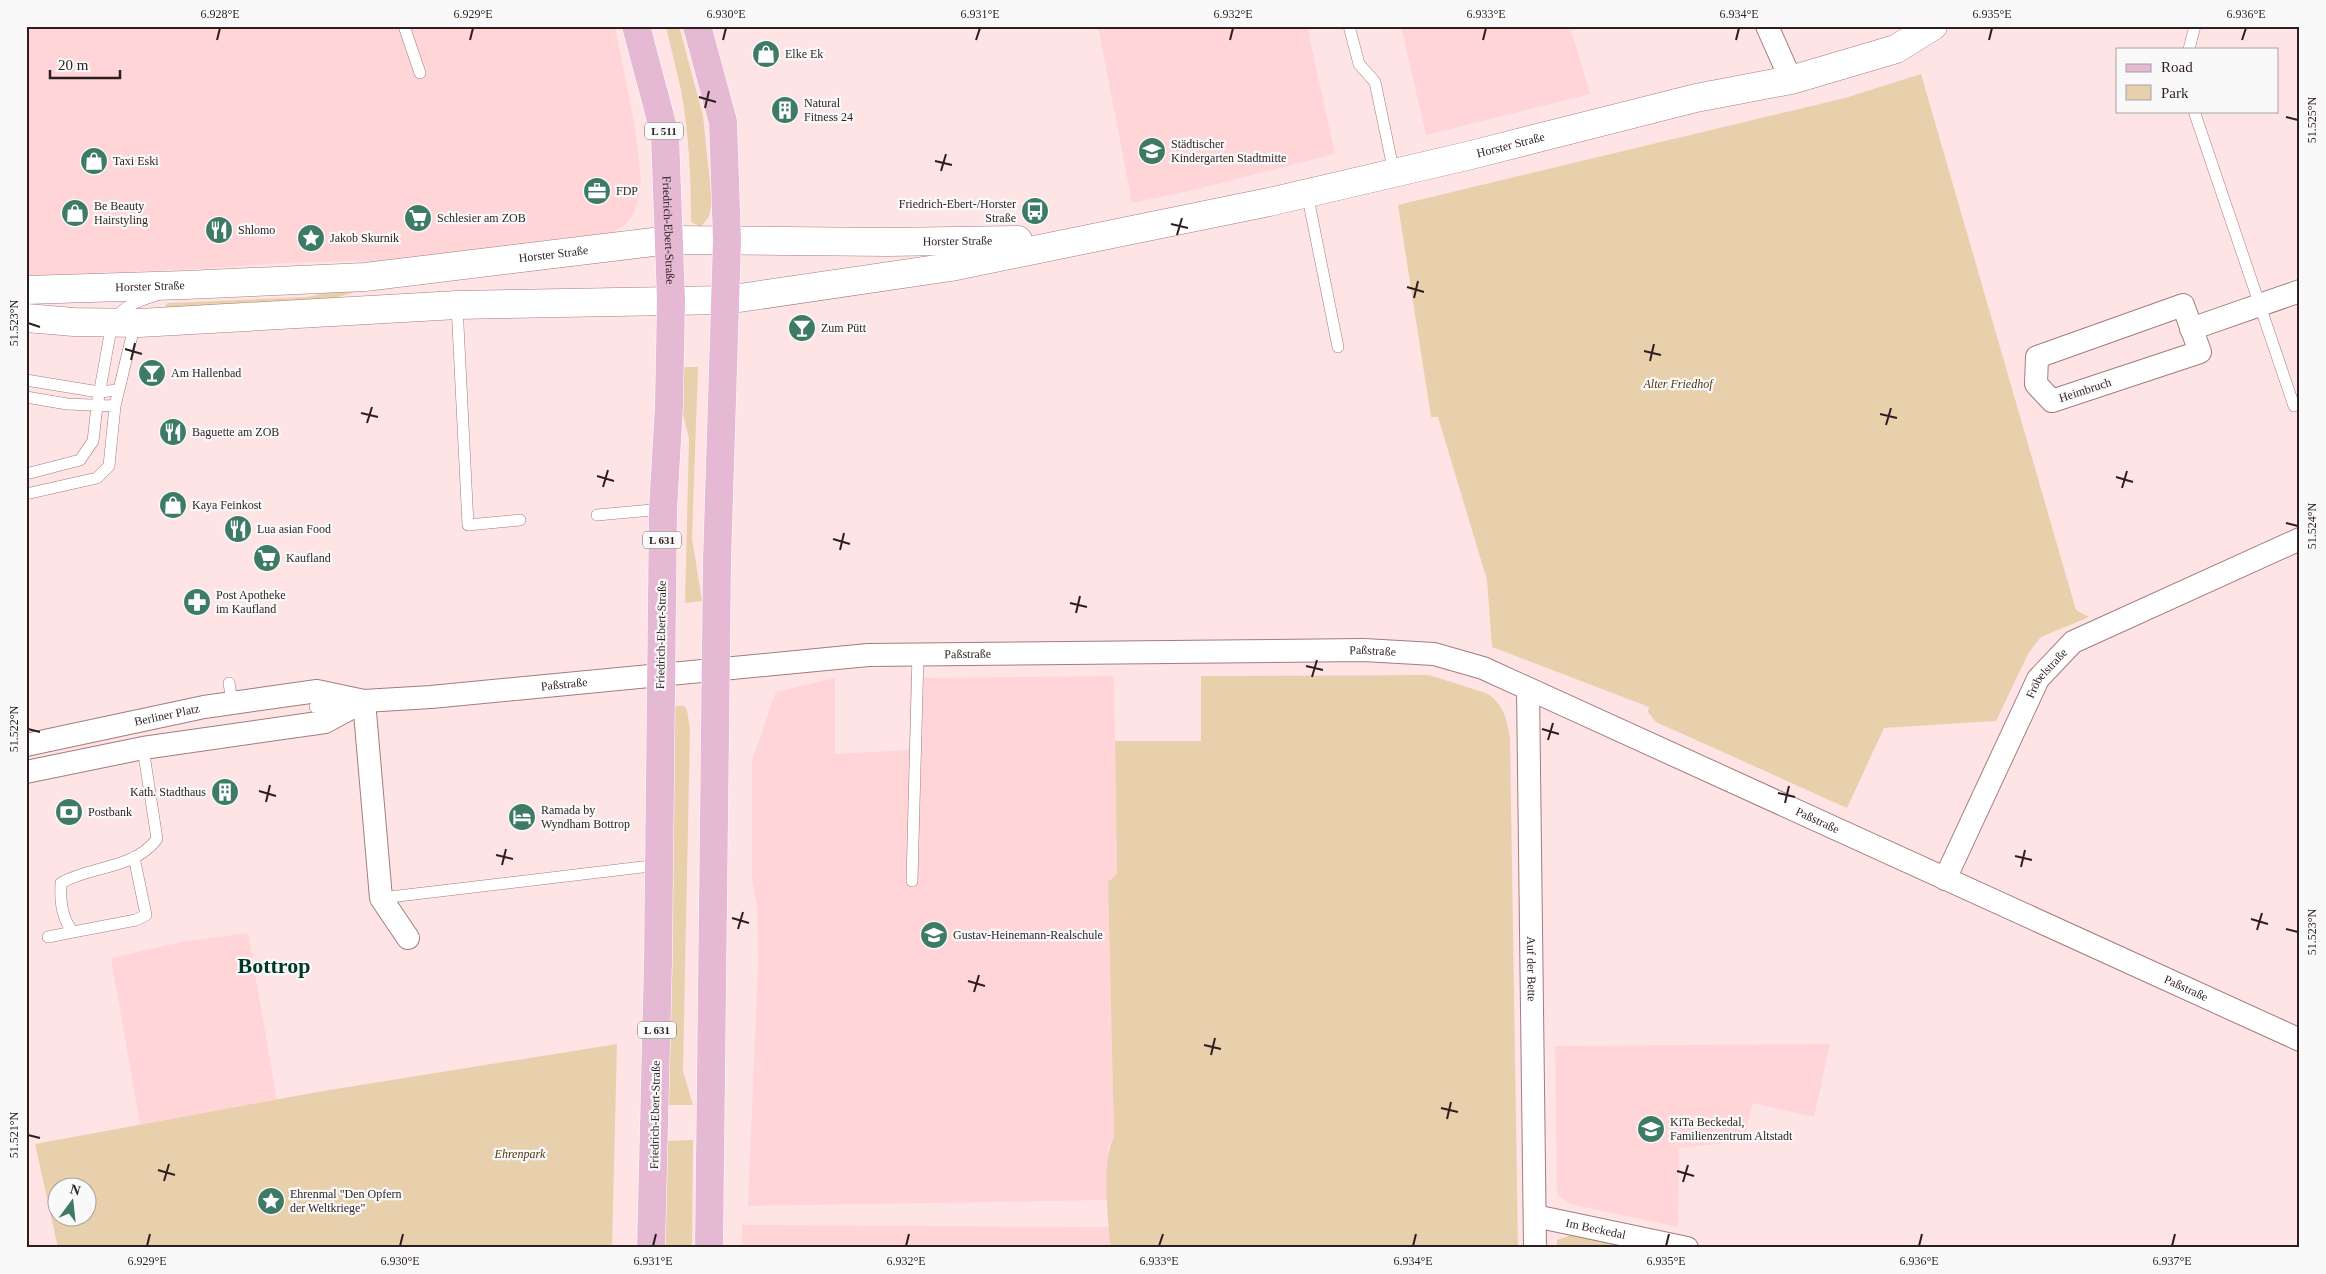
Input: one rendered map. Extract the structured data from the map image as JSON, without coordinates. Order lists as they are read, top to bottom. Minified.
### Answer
{"streets":{"main road":["L 511","Horster Straße","Friedrich-Ebert-Straße","L 631"],"street":["Heimbruch","Paßstraße","Fröbelstraße","Berliner Platz","Auf der Bette","Im Beckedal"]},"crossings":[["Horster Straße","Friedrich-Ebert-Straße"],["Friedrich-Ebert-Straße","Paßstraße"],["Paßstraße","Fröbelstraße"],["Paßstraße","Berliner Platz"],["Paßstraße","Auf der Bette"],["Auf der Bette","Im Beckedal"]],"districts":["Bottrop"],"parks":["Alter Friedhof","Ehrenpark"],"places":{"shop":["Elke Ek","Taxi Eski","Be Beauty Hairstyling","Kaya Feinkost"],"building":["Natural Fitness 24","Kath. Stadthaus"],"school or university":["Städtischer Kindergarten Stadtmitte","Gustav-Heinemann-Realschule","KiTa Beckedal, Familienzentrum Altstadt"],"office":["FDP"],"bus stop":["Friedrich-Ebert-/Horster Straße"],"supermarket":["Schlesier am ZOB","Kaufland"],"restaurant":["Shlomo","Baguette am ZOB","Lua asian Food"],"place":["Jakob Skurnik","Ehrenmal \"Den Opfern der Weltkriege\""],"bar":["Zum Pütt","Am Hallenbad"],"pharmacy":["Post Apotheke im Kaufland"],"bank":["Postbank"],"hotel":["Ramada by Wyndham Bottrop"]},"legend":["Road","Park"],"scale_bar":"20 m","north":"top","coordinates":["6.928°E","6.929°E","6.930°E","6.931°E","6.932°E","6.933°E","6.934°E","6.935°E","6.936°E","51.525°N","51.523°N","51.524°N","51.522°N","51.521°N","6.937°E"]}
